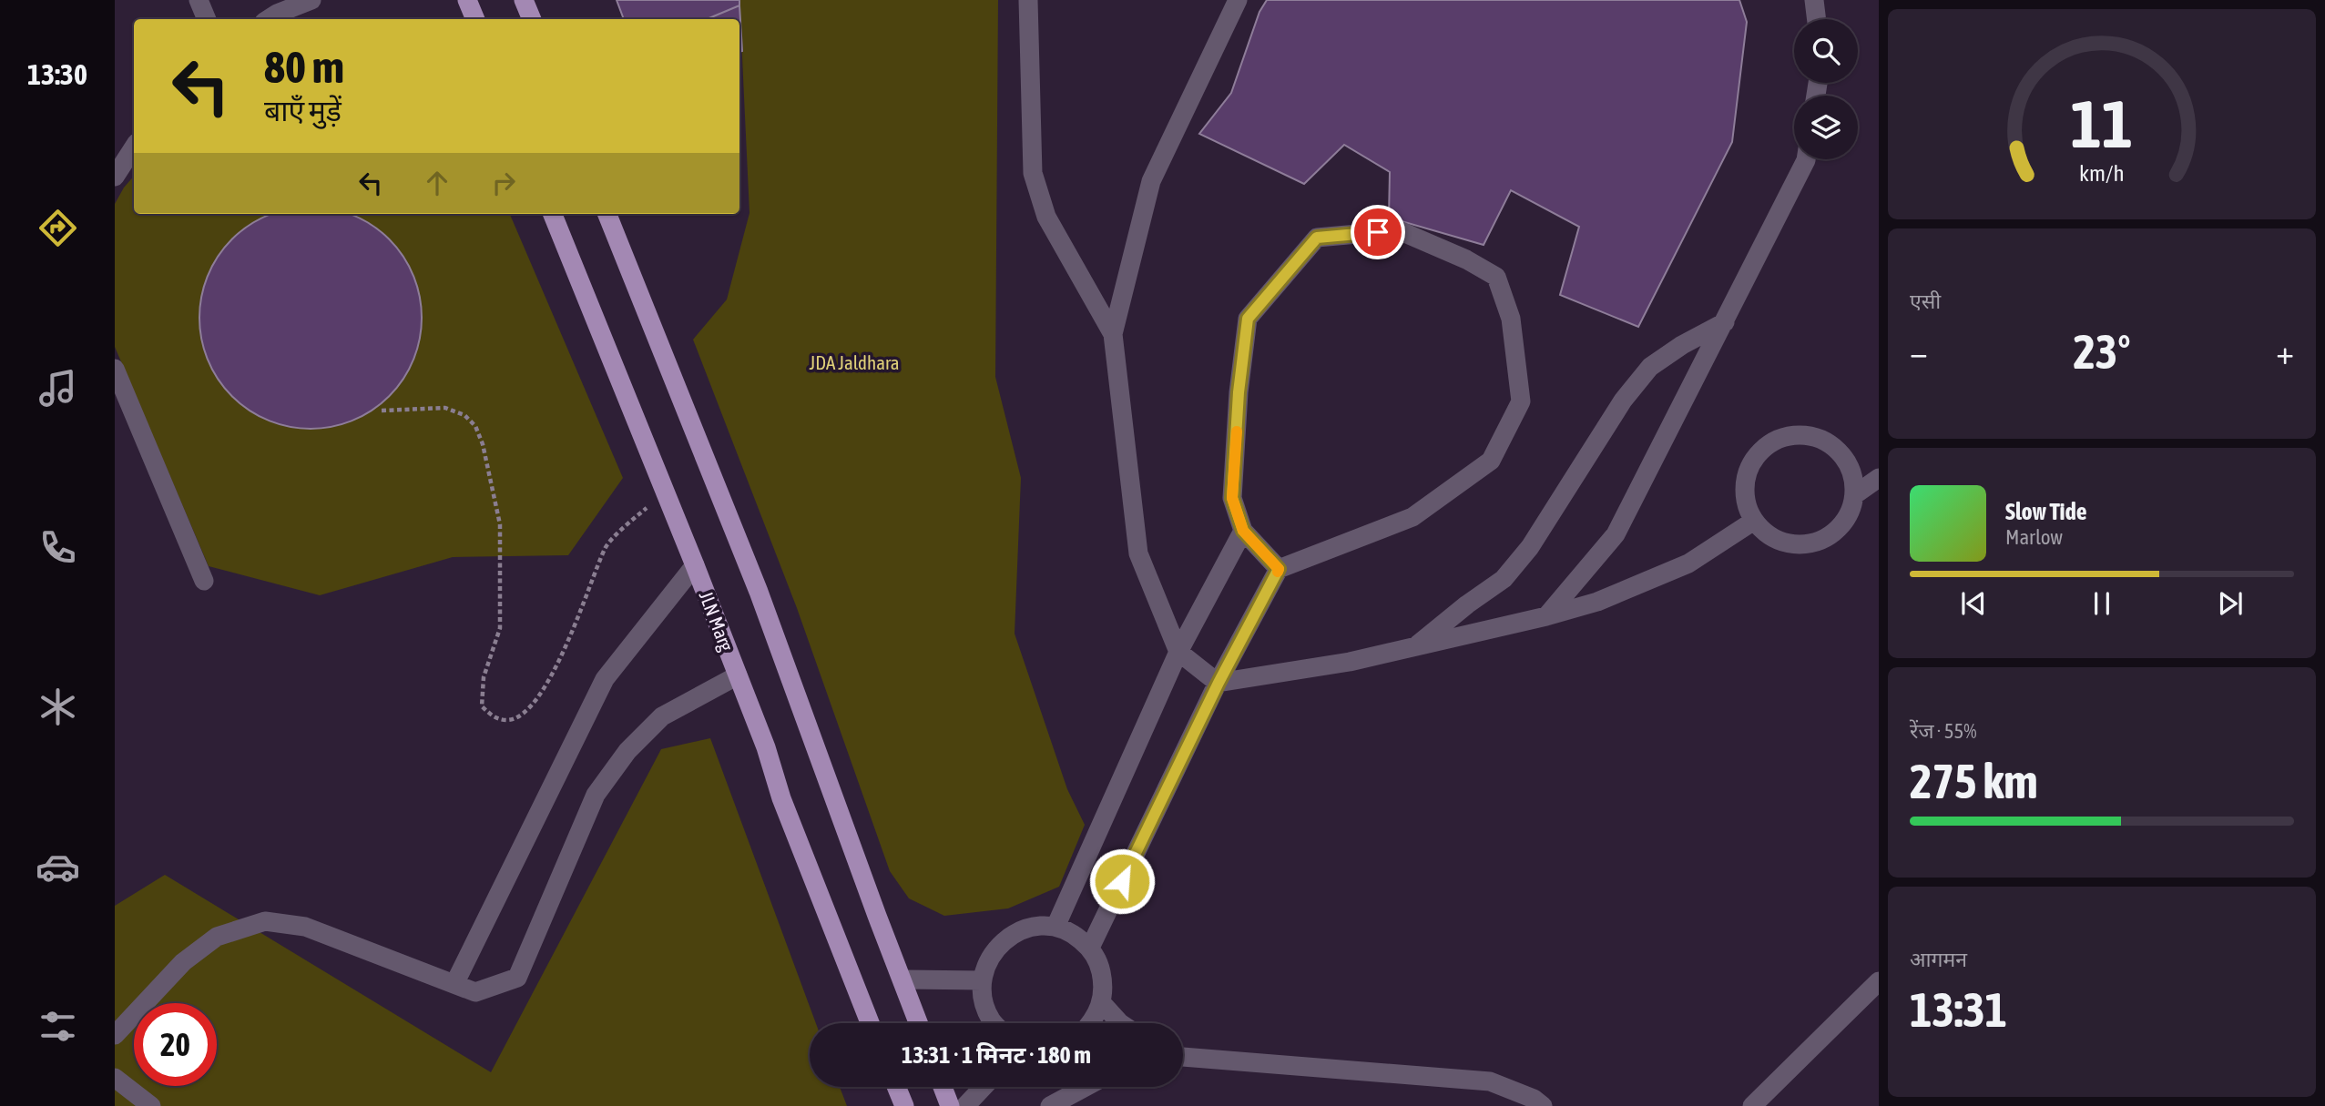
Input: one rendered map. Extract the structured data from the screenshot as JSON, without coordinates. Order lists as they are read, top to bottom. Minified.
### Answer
{"streets":{"main road":["JLN Marg"]},"parks":["JDA Jaldhara"],"page":{"tabs":"13:30","turn":["80 m","बाएँ मुड़ें"],"tile":["एसी",["रेंज · 55%","275 km"],["आगमन","13:31"]],"heat":["−","23°","+"],"song":["Slow Tide","Marlow"],"limit":"20","trip":"13:31 · 1 मिनट · 180 m","gauge":["11","km/h"]}}
